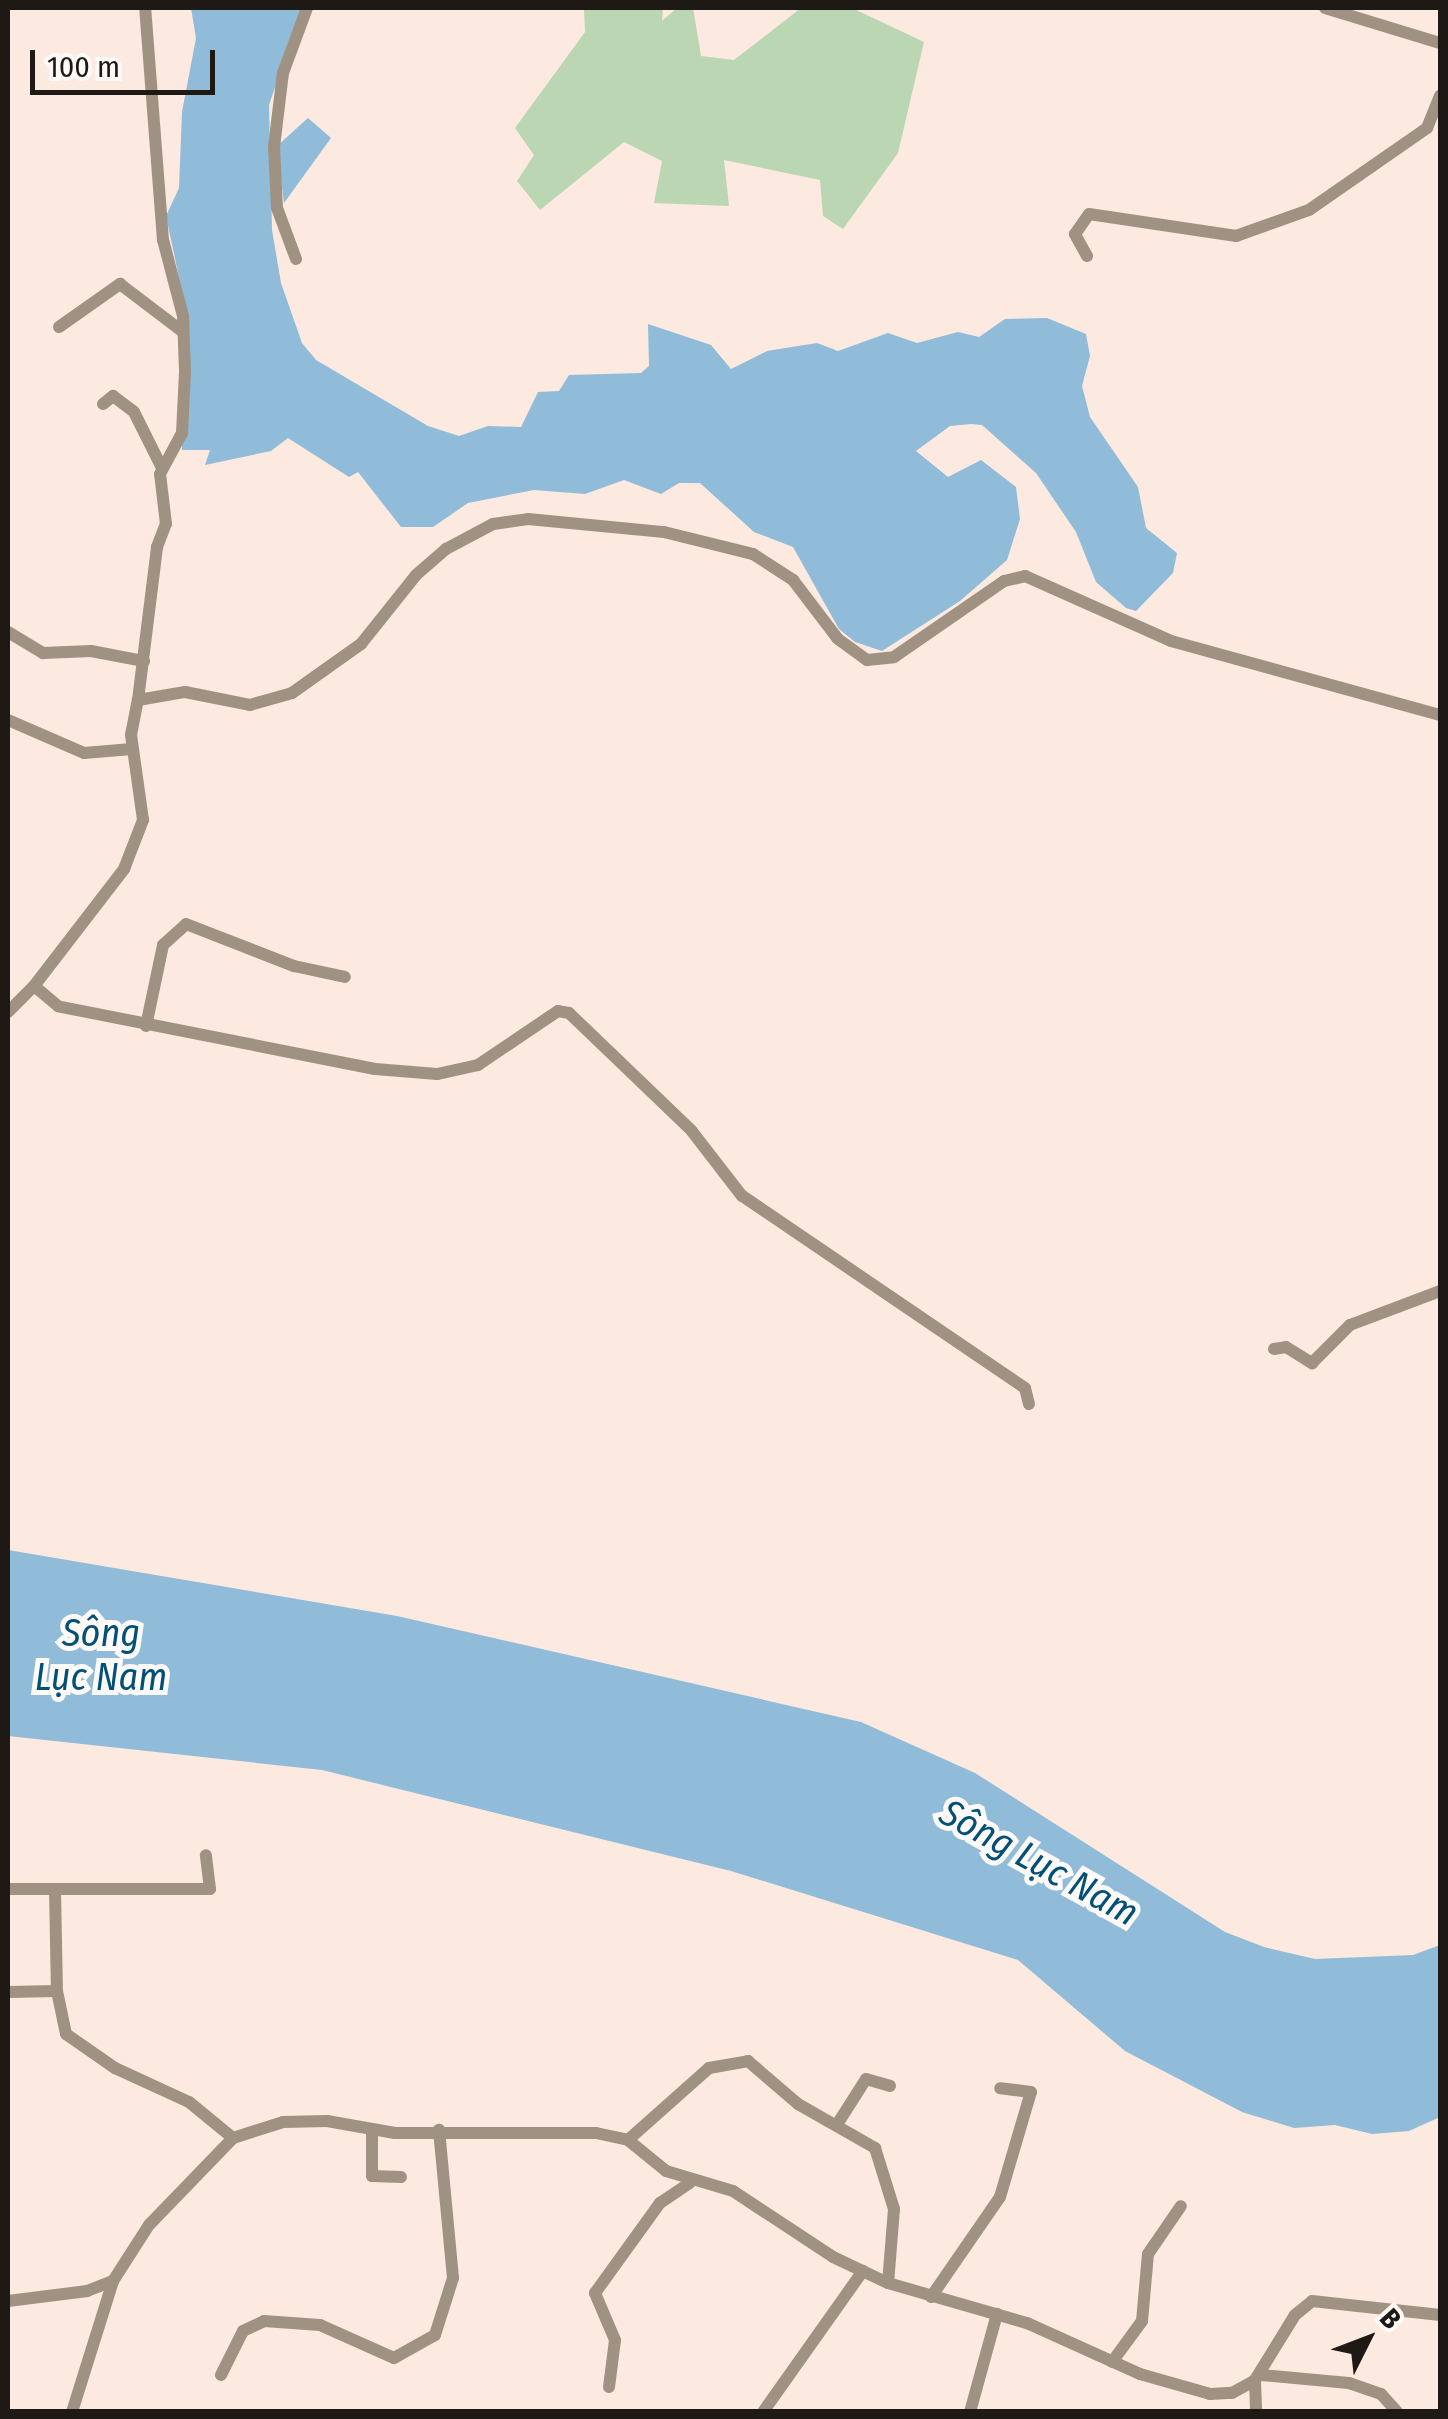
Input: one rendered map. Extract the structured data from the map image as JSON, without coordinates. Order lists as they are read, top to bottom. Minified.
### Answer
{"water":["Sông Lục Nam"],"scale_bar":"100 m","north":"top right"}
